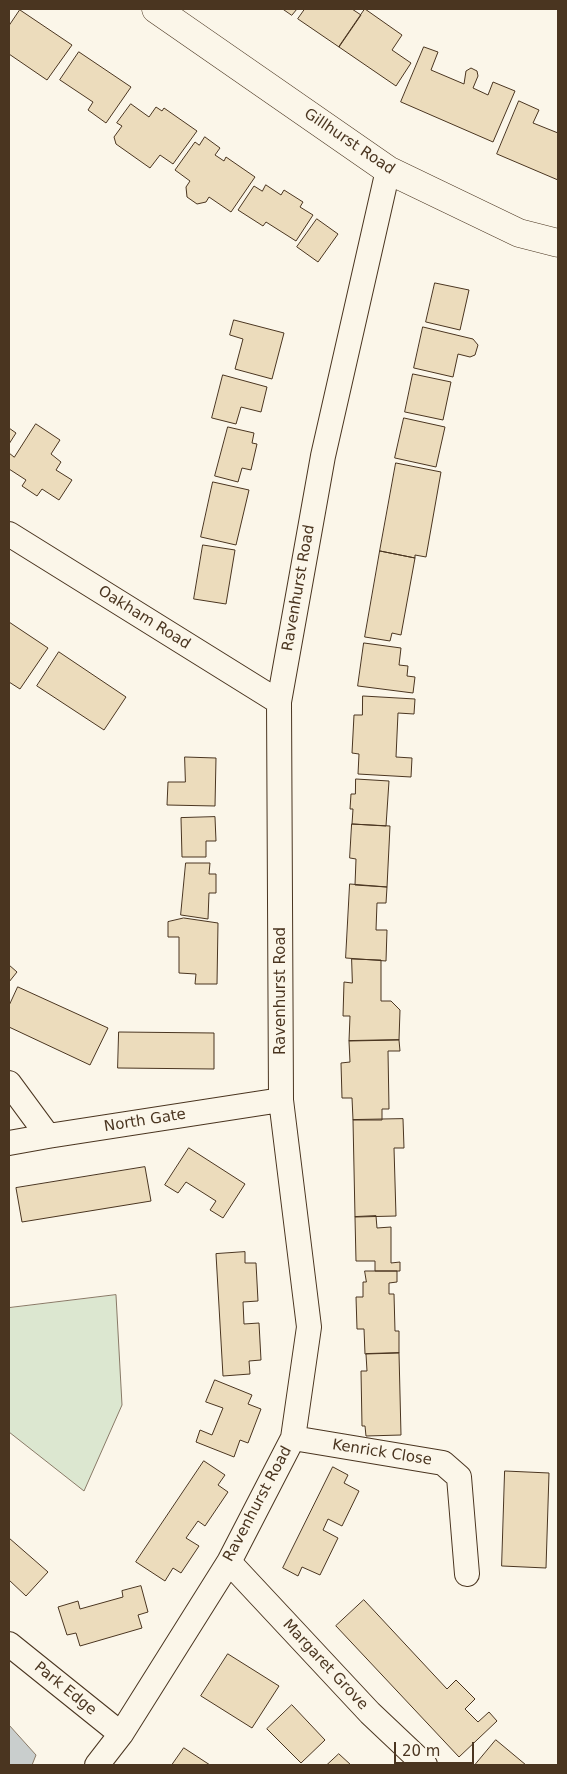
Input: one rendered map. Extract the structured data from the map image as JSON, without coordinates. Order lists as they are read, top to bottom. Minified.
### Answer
{"streets":{"street":["Gillhurst Road","Ravenhurst Road","Oakham Road","North Gate","Kenrick Close","Margaret Grove","Park Edge"]},"crossings":[["Gillhurst Road","Ravenhurst Road"],["Ravenhurst Road","Oakham Road"],["Ravenhurst Road","North Gate"],["Ravenhurst Road","Kenrick Close"],["Ravenhurst Road","Margaret Grove"],["Ravenhurst Road","Park Edge"]],"scale_bar":"20 m"}
